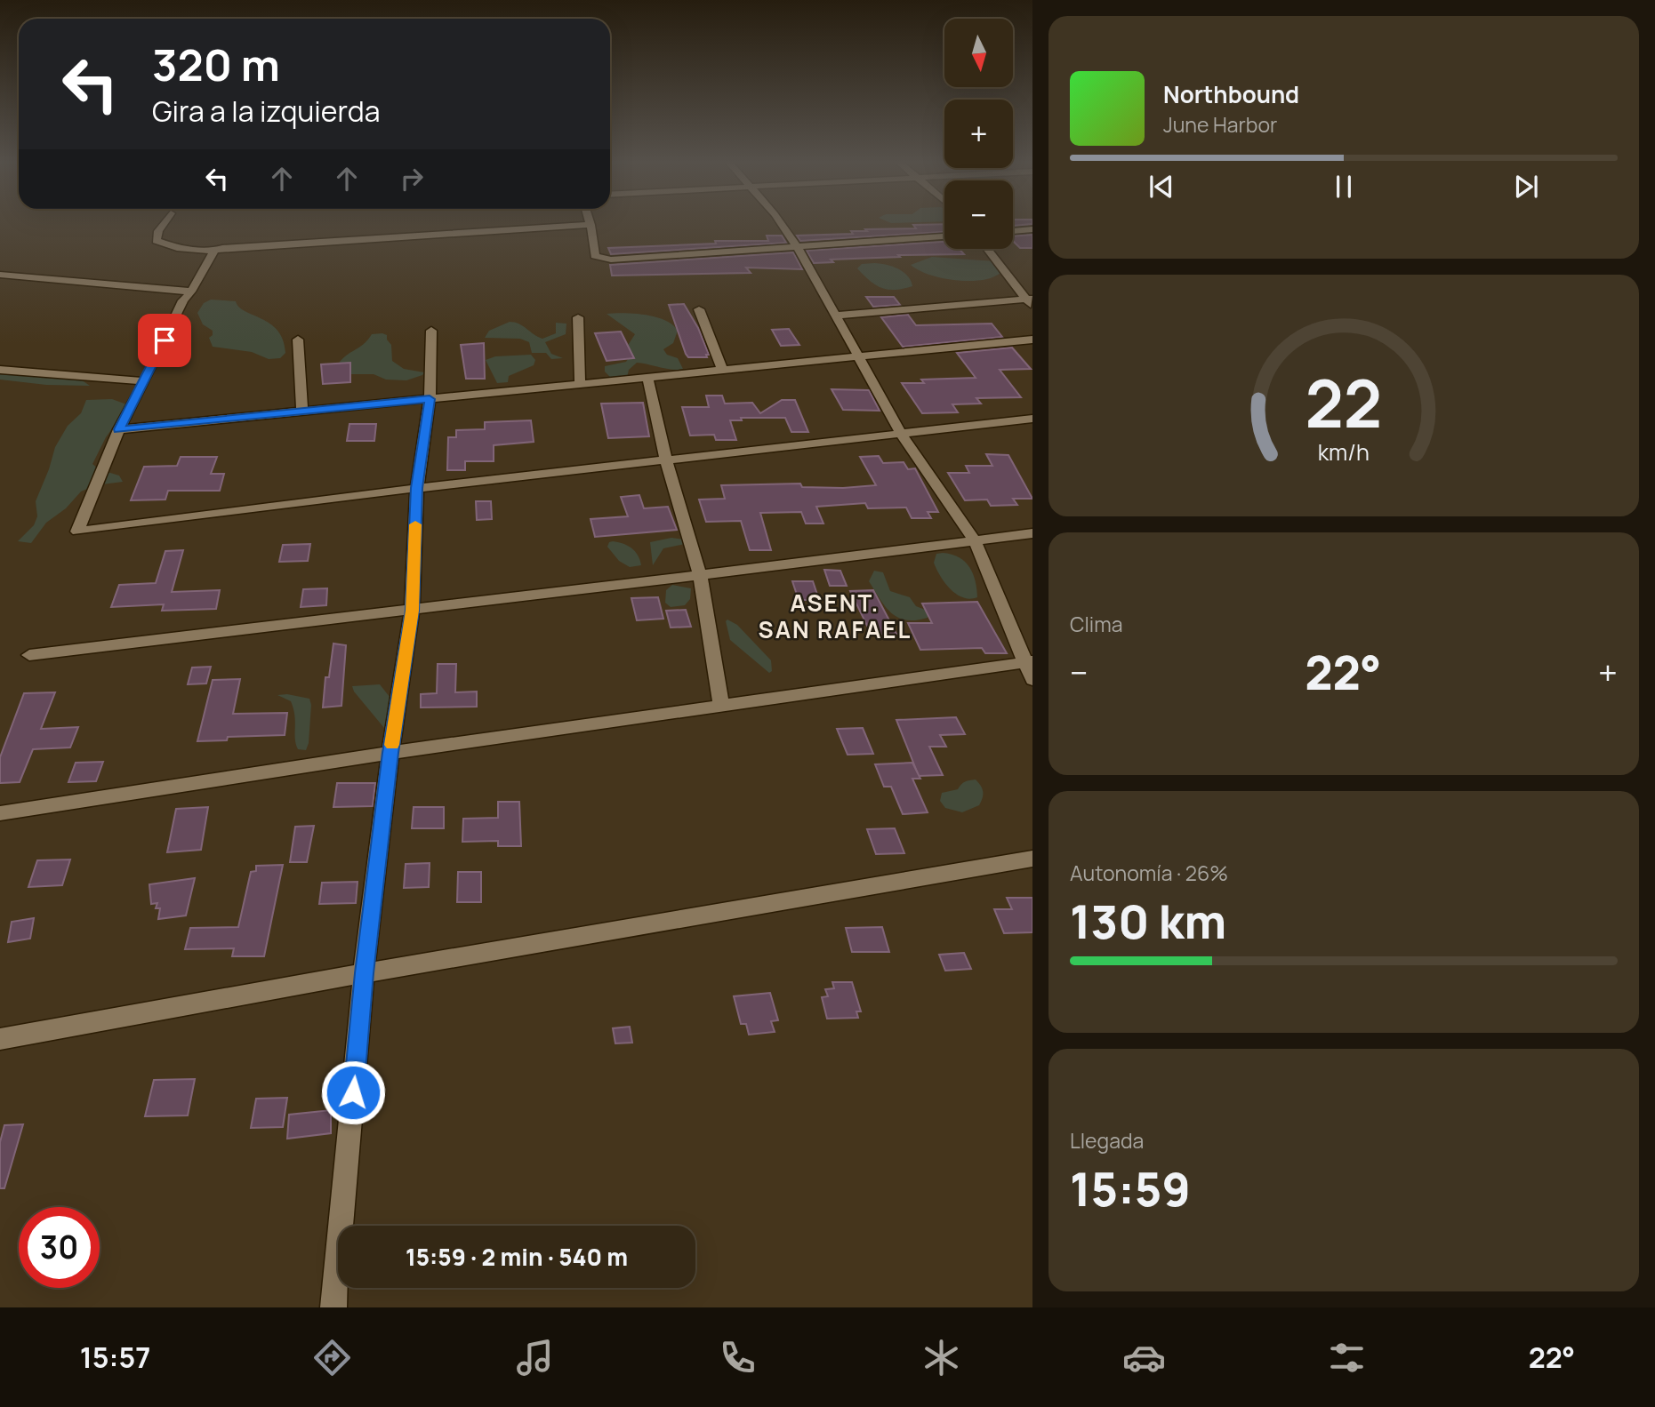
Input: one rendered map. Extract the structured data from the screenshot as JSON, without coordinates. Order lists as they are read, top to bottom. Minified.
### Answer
{"districts":["ASENT. SAN RAFAEL"],"north":"bottom","page":{"map_buttons":["+","−"],"turn":["320 m","Gira a la izquierda"],"song":["Northbound","June Harbor"],"tile":["Clima",["Autonomía · 26%","130 km"],["Llegada","15:59"]],"heat":["−","22°","+"],"limit":"30","trip":"15:59 · 2 min · 540 m","tabs":["15:57","22°"],"gauge":["22","km/h"]}}
